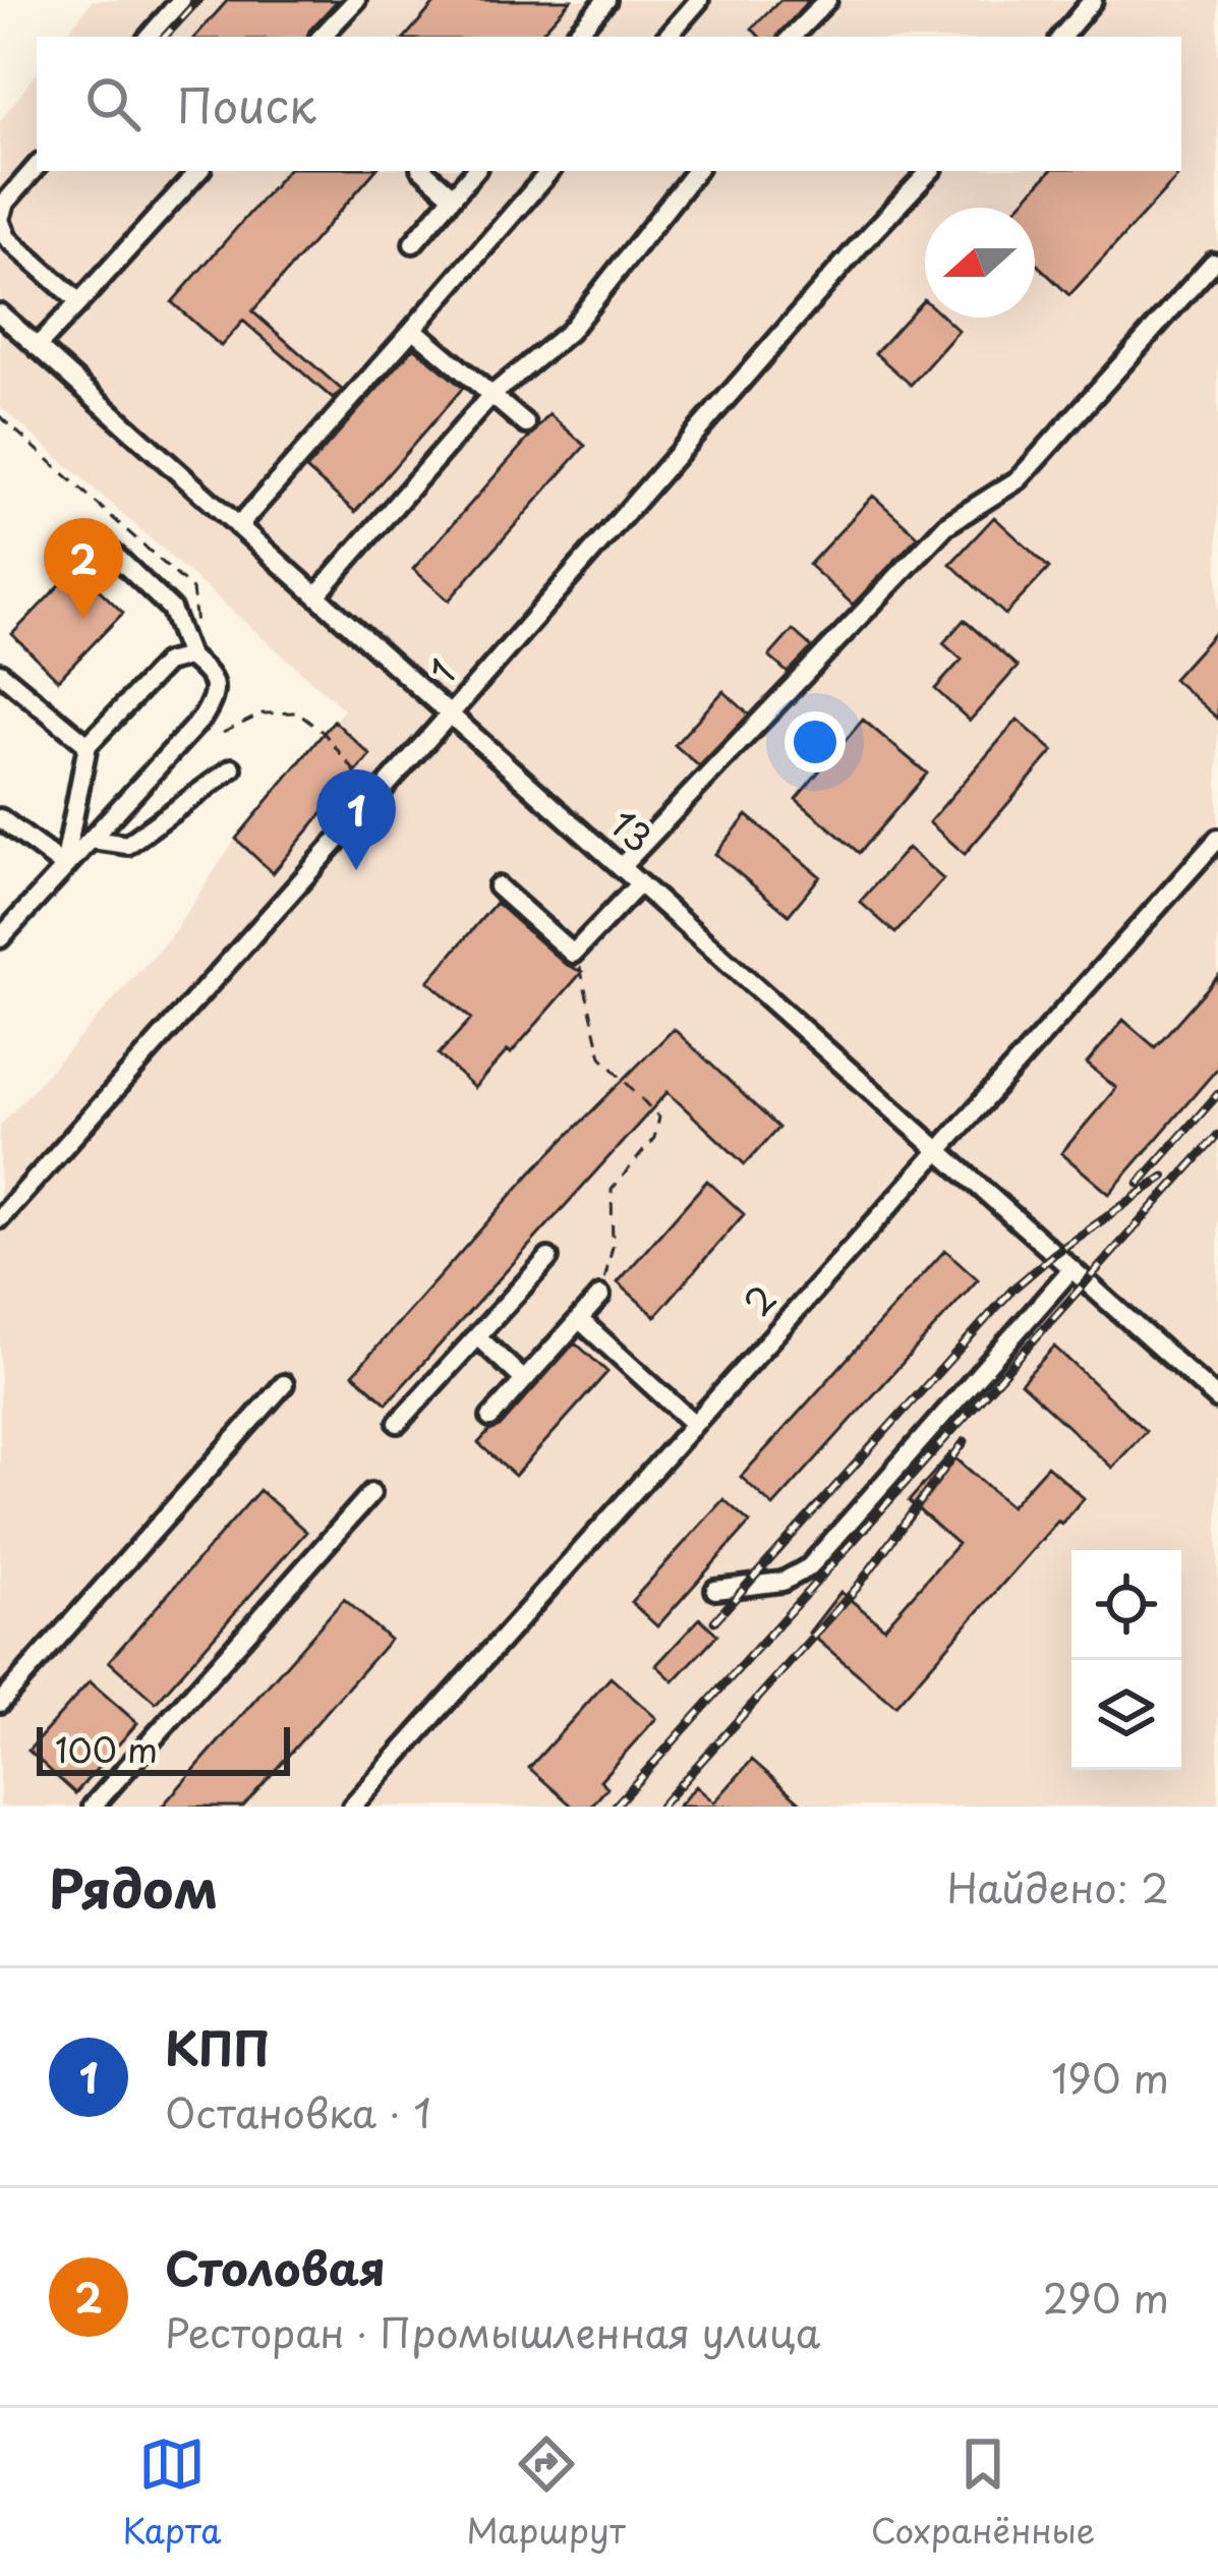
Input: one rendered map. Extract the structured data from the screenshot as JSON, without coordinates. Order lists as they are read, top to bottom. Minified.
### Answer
{"streets":{"street":["1","13","2"]},"crossings":[["1","13"],["13","2"]],"scale_bar":"100 m","north":"left","page":{"search":"Поиск","pins":["2","1"],"scale":"100 m","heading":["Рядом","Найдено: 2"],"list":[{"mark":"1","name":"КПП","note":"Остановка · 1","value":"190 m"},{"mark":"2","name":"Столовая","note":"Ресторан · Промышленная улица","value":"290 m"}],"nav":["Карта","Маршрут","Сохранённые"]}}
